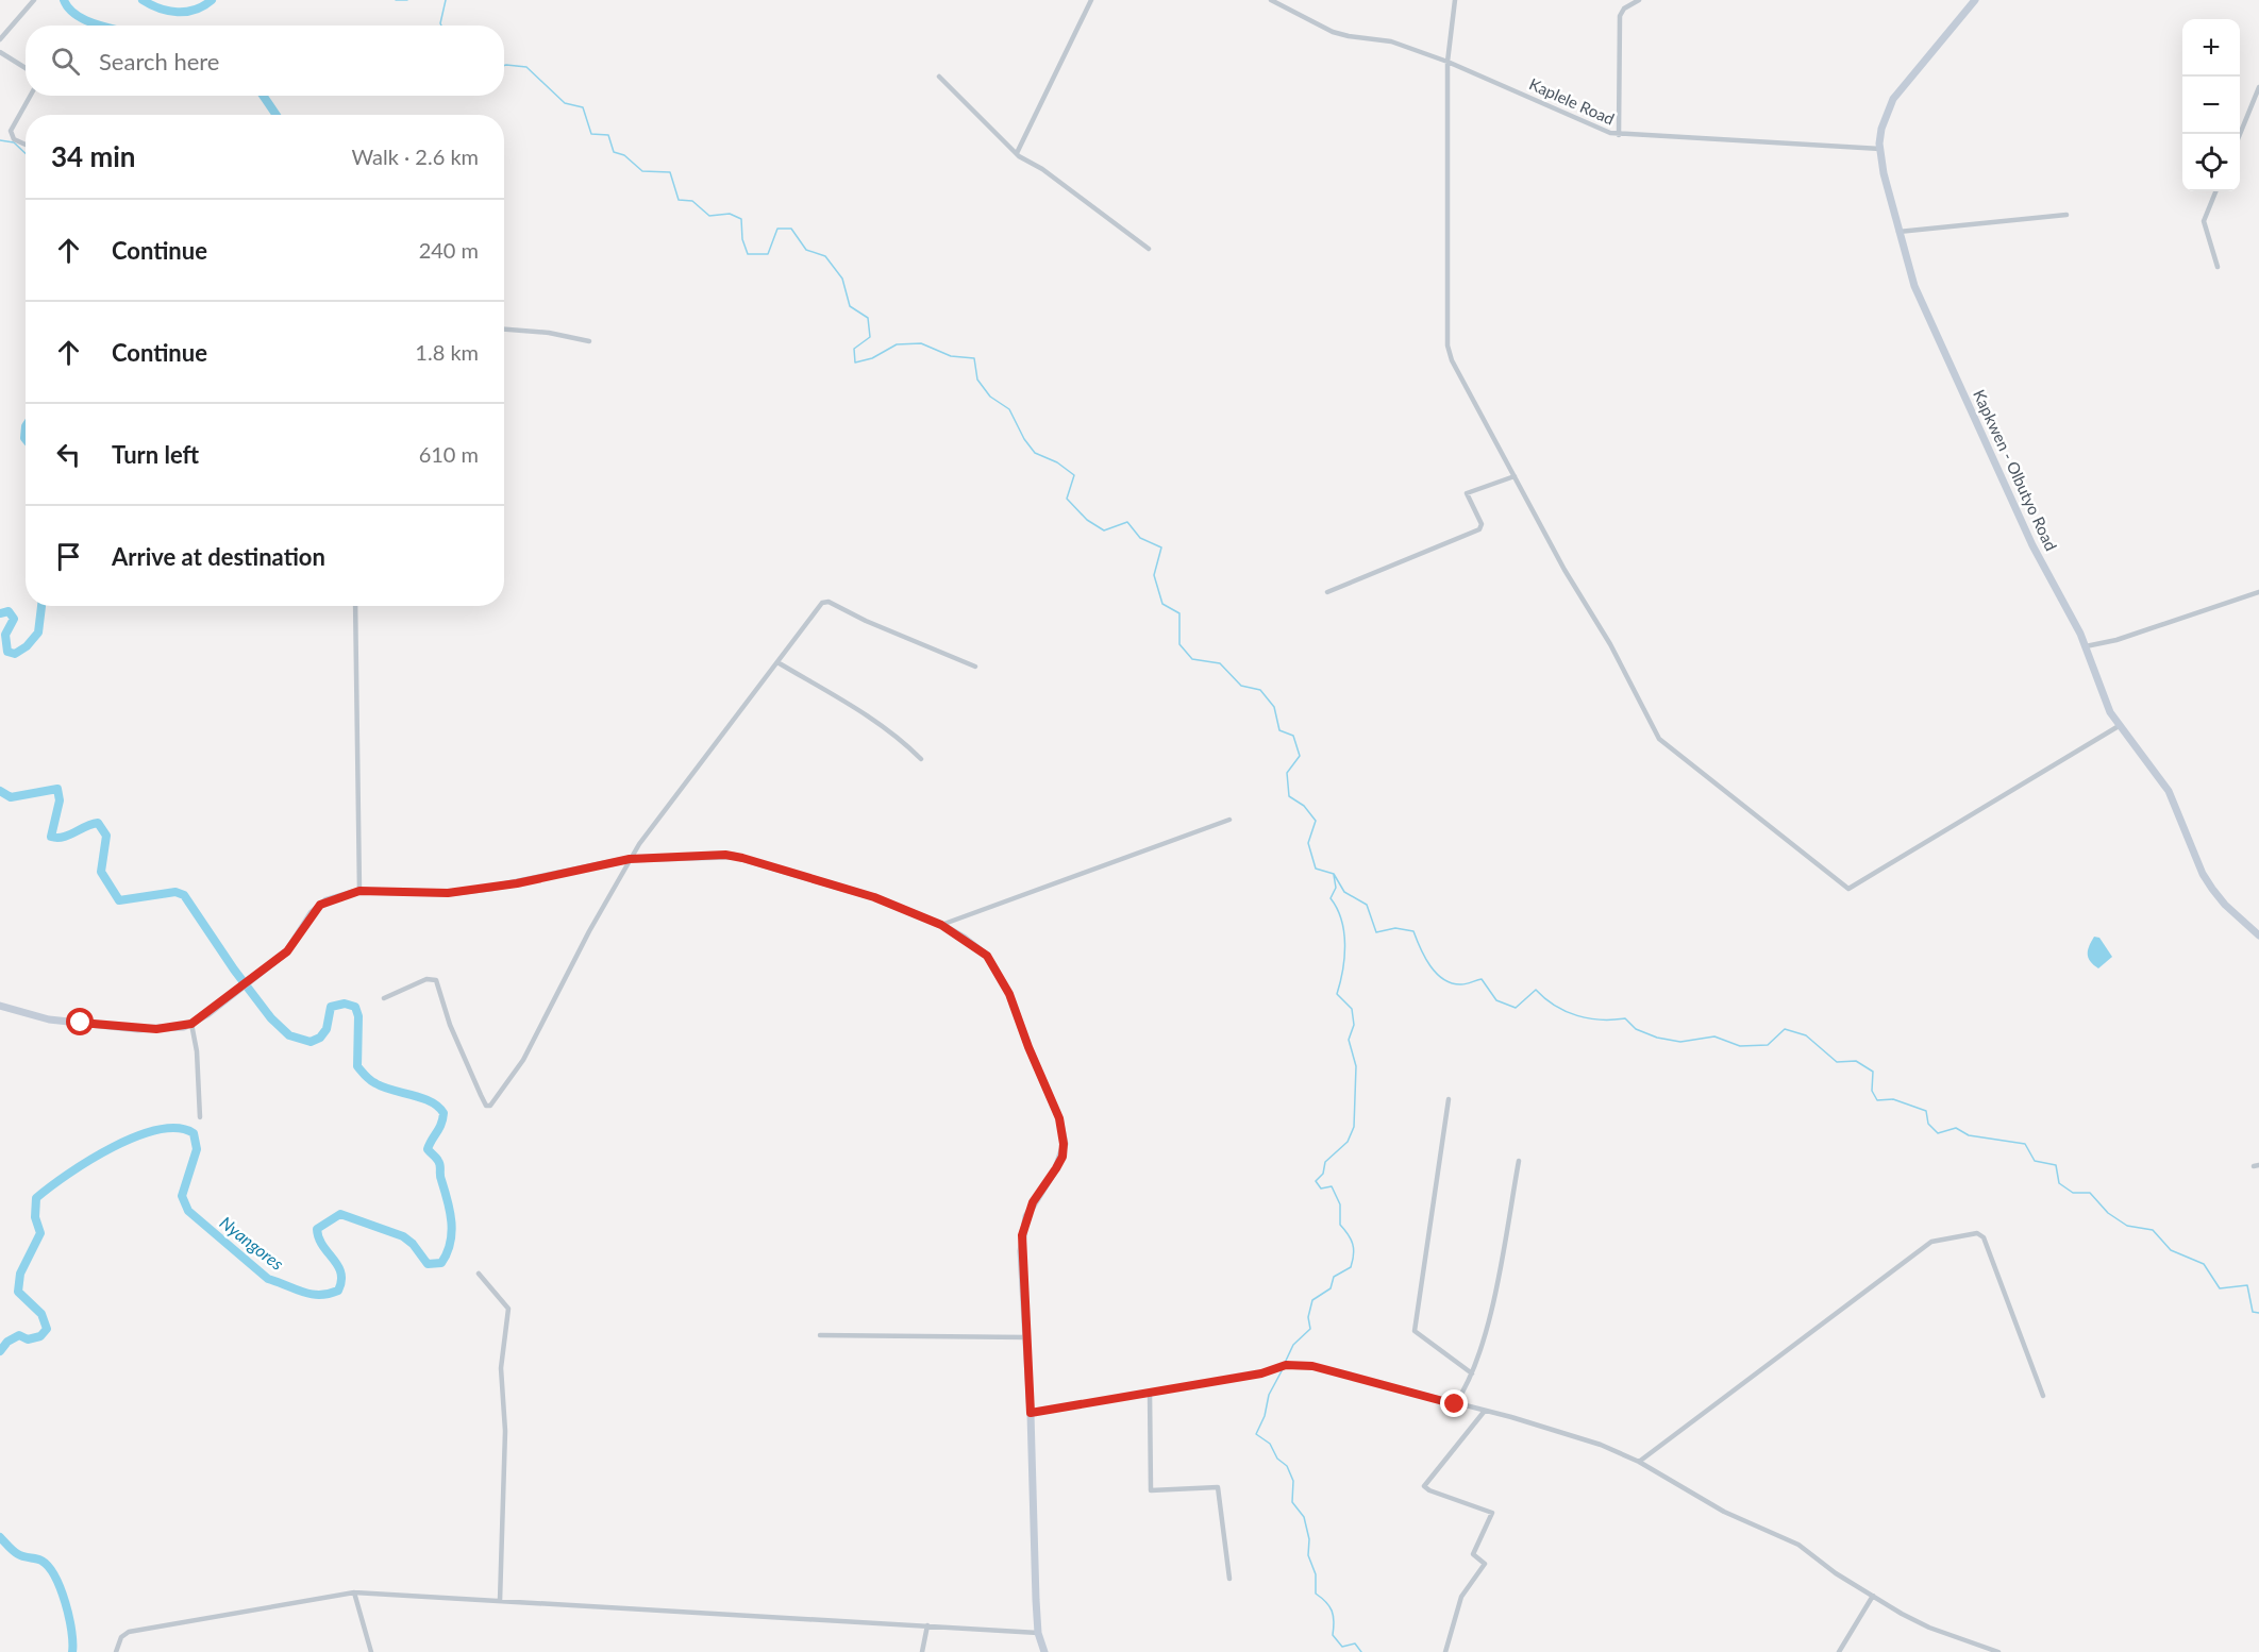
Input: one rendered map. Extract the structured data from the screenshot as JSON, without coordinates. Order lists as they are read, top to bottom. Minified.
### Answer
{"streets":{"street":["Kaplele Road","Kapkwen - Olbutyo Road"]},"crossings":[["Kaplele Road","Kapkwen - Olbutyo Road"]],"water":["Nyangores"],"page":{"map_buttons":["+","−"],"search":"Search here","heading":["34 min","Walk · 2.6 km"],"list":[["Continue","240 m"],["Continue","1.8 km"],["Turn left","610 m"],"Arrive at destination"]}}
